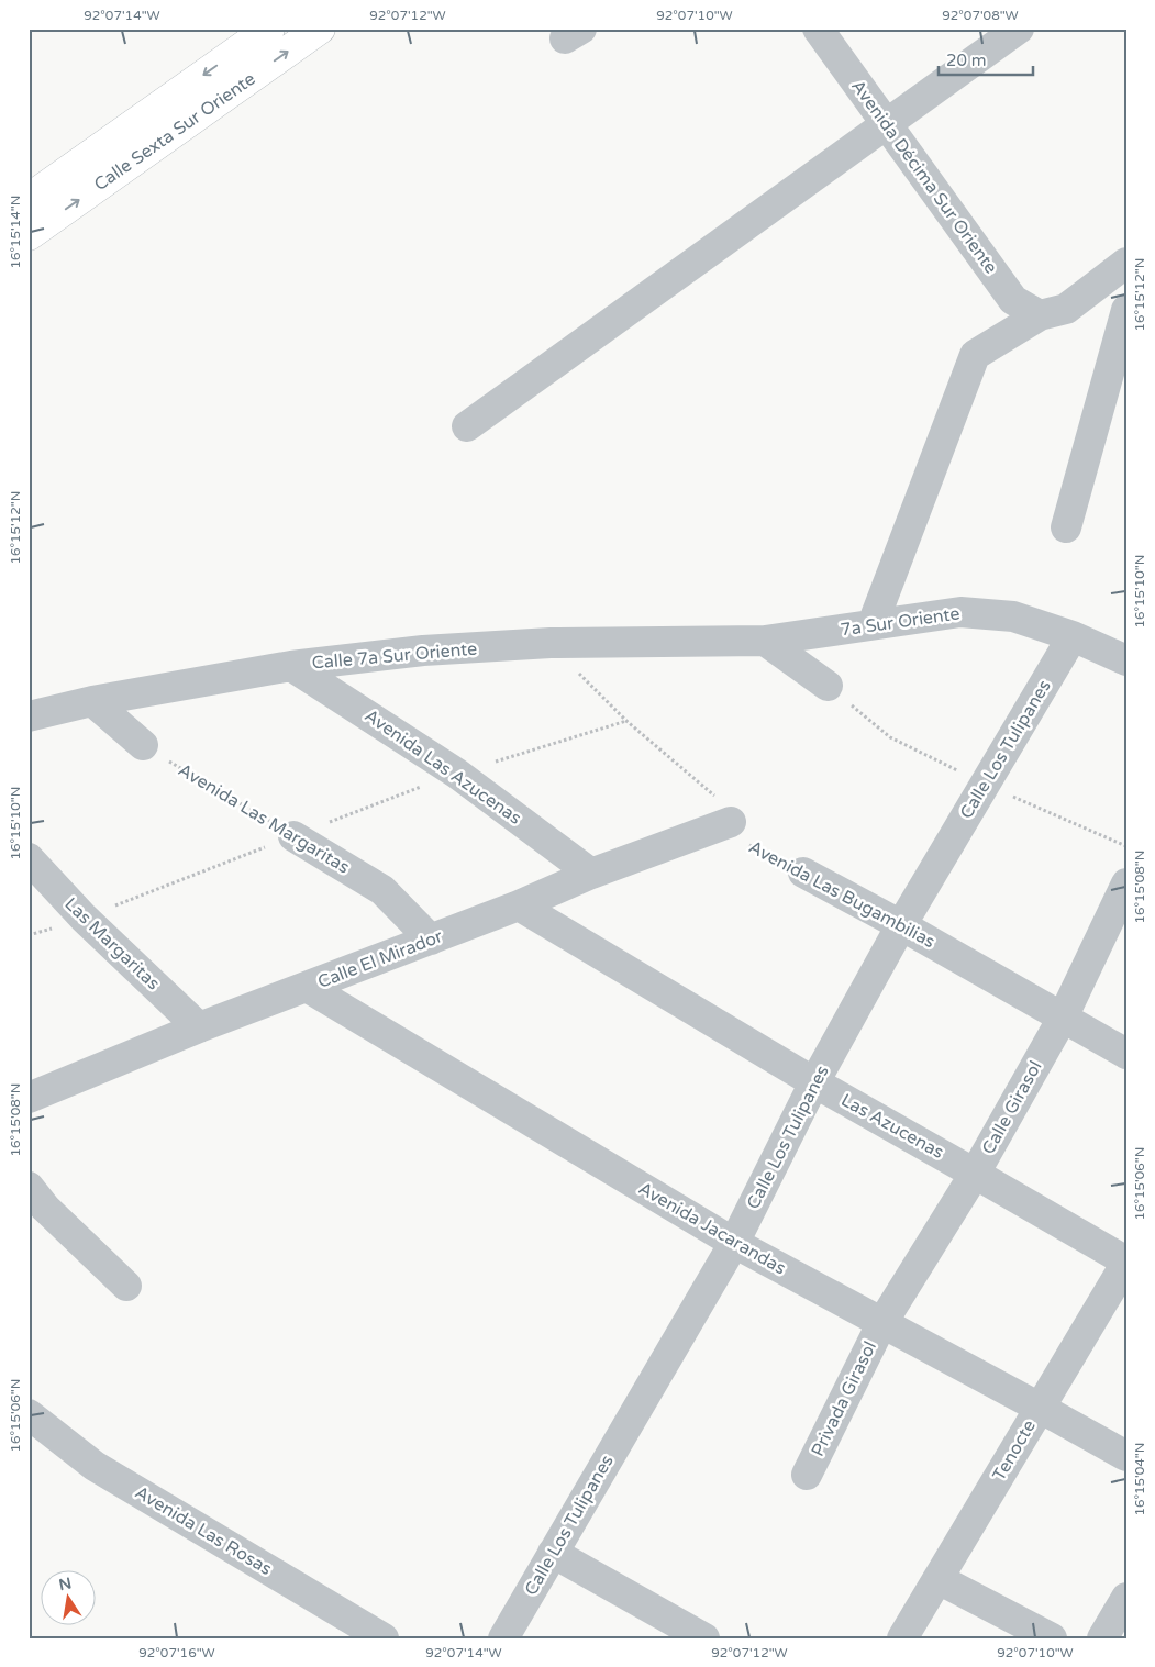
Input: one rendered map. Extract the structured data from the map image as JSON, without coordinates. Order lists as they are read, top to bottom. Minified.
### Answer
{"streets":{"main road":["Calle Sexta Sur Oriente"],"street":["Avenida Décima Sur Oriente","7a Sur Oriente","Calle 7a Sur Oriente","Calle Los Tulipanes","Avenida Las Azucenas","Avenida Las Margaritas","Avenida Las Bugambilias","Las Margaritas","Calle El Mirador","Calle Girasol","Las Azucenas","Avenida Jacarandas","Privada Girasol","Tenocte","Avenida Las Rosas"]},"crossings":[["7a Sur Oriente","Calle 7a Sur Oriente"],["7a Sur Oriente","Calle Los Tulipanes"],["Calle 7a Sur Oriente","Avenida Las Azucenas"],["Calle 7a Sur Oriente","Avenida Las Bugambilias"],["Calle Los Tulipanes","Avenida Las Bugambilias"],["Calle Los Tulipanes","Las Azucenas"],["Calle Los Tulipanes","Avenida Jacarandas"],["Avenida Las Azucenas","Calle El Mirador"],["Avenida Las Margaritas","Calle El Mirador"],["Avenida Las Bugambilias","Calle El Mirador"],["Avenida Las Bugambilias","Calle Girasol"],["Las Margaritas","Calle El Mirador"],["Calle El Mirador","Las Azucenas"],["Calle El Mirador","Avenida Jacarandas"],["Calle Girasol","Las Azucenas"],["Calle Girasol","Avenida Jacarandas"],["Calle Girasol","Privada Girasol"],["Las Azucenas","Tenocte"],["Avenida Jacarandas","Privada Girasol"],["Avenida Jacarandas","Tenocte"]],"scale_bar":"20 m","north":"top","coordinates":["92°07'14\"W","92°07'12\"W","92°07'10\"W","92°07'08\"W","16°15'14\"N","16°15'12\"N","16°15'10\"N","16°15'08\"N","16°15'06\"N","16°15'04\"N","92°07'16\"W"]}
